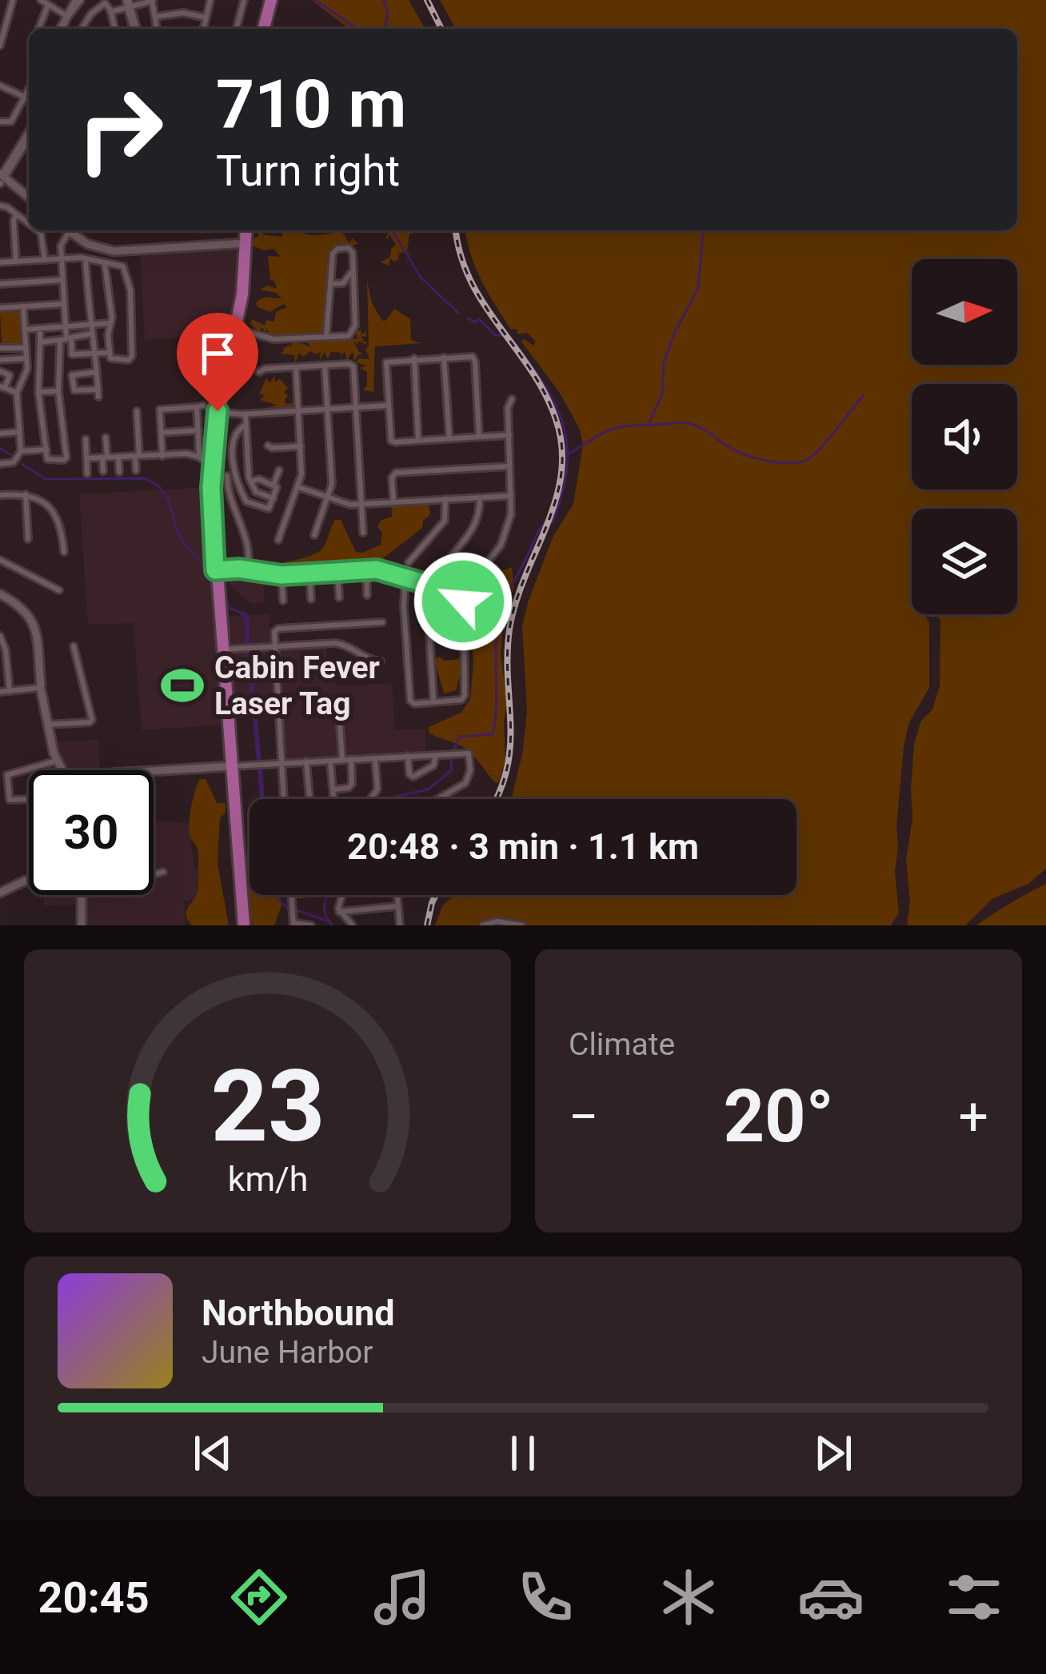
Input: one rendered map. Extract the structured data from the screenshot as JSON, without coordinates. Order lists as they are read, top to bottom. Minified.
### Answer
{"places":{"sports":["Cabin Fever Laser Tag"]},"north":"right","page":{"turn":["710 m","Turn right"],"limit":"30","trip":"20:48 · 3 min · 1.1 km","tile":"Climate","heat":["−","20°","+"],"song":["Northbound","June Harbor"],"tabs":"20:45","gauge":["23","km/h"]}}
